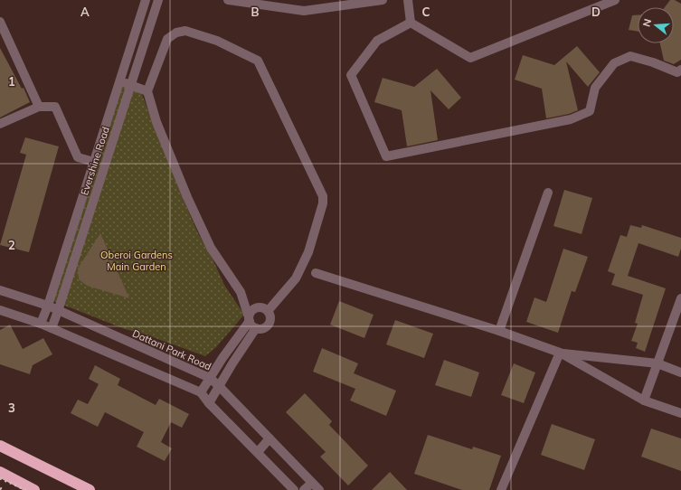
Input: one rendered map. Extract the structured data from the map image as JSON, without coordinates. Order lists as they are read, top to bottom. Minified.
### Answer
{"streets":{"street":["Evershine Road","Dattani Park Road"]},"crossings":[["Evershine Road","Dattani Park Road"]],"parks":["Oberoi Gardens Main Garden"],"north":"left","grid":{"columns":["A","B","C","D"],"rows":["1","2","3"]}}
